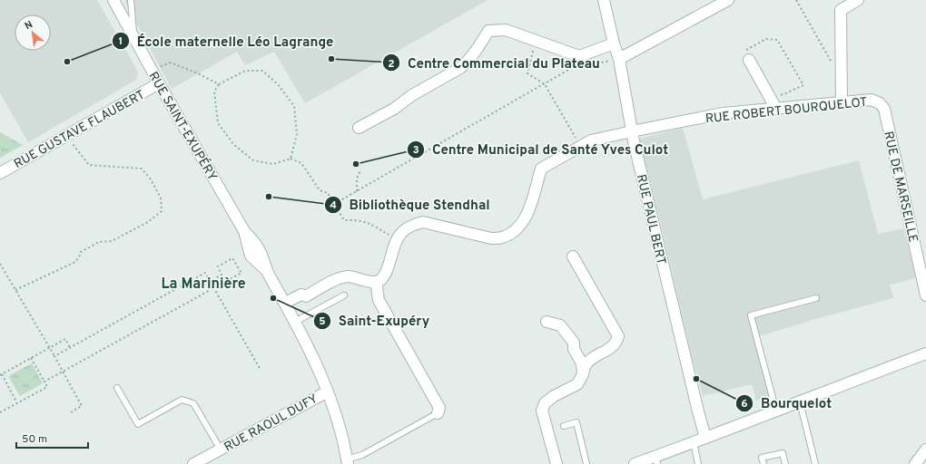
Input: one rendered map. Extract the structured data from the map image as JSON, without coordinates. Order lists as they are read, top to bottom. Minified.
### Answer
{"streets":{"street":["RUE ROBERT BOURQUELOT","RUE SAINT-EXUPÉRY","RUE GUSTAVE FLAUBERT","RUE DE MARSEILLE","RUE PAUL BERT","RUE RAOUL DUFY"]},"crossings":[["RUE ROBERT BOURQUELOT","RUE DE MARSEILLE"],["RUE ROBERT BOURQUELOT","RUE PAUL BERT"],["RUE SAINT-EXUPÉRY","RUE GUSTAVE FLAUBERT"],["RUE SAINT-EXUPÉRY","RUE RAOUL DUFY"]],"districts":["La Marinière"],"places":["Centre Commercial du Plateau","École maternelle Léo Lagrange","Centre Municipal de Santé Yves Culot","Bibliothèque Stendhal","Saint-Exupéry","Bourquelot"],"scale_bar":"50 m","north":"top left"}
